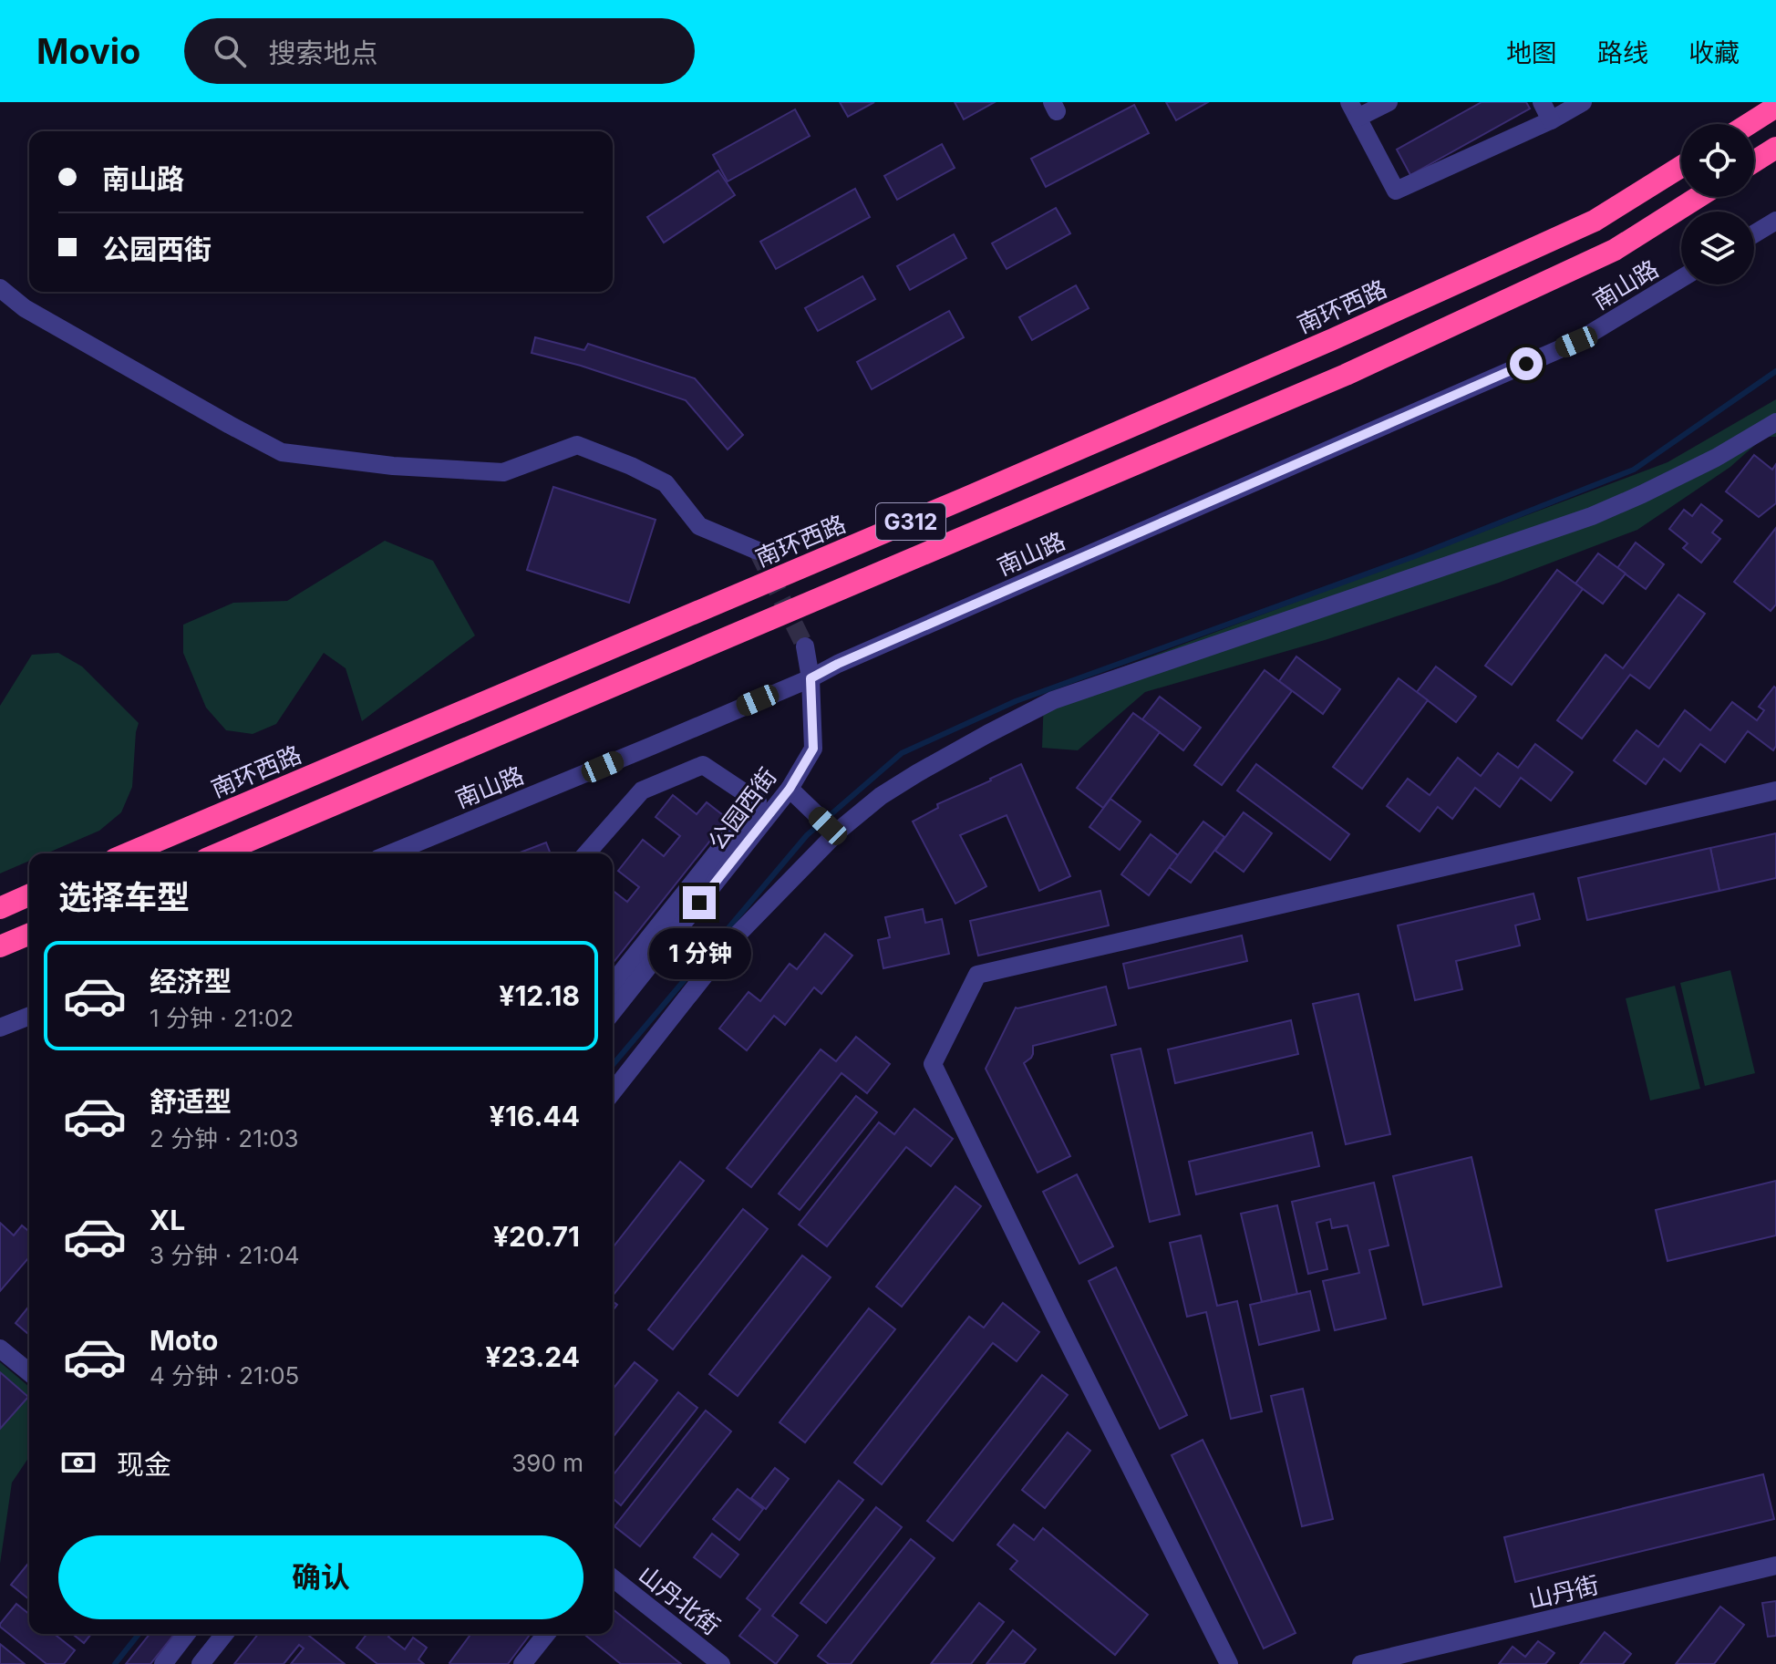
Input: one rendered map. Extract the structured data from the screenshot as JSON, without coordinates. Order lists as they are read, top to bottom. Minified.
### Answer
{"streets":{"highway":["南环西路","G312"],"street":["南山路","公园西街","山丹街","山丹北街"]},"crossings":[["南山路","公园西街"]],"page":{"header":"Movio","search":"搜索地点","nav":["地图","路线","收藏"],"banner":["南山路","公园西街"],"heading":"选择车型","bubble":"1 分钟","list":[{"name":"经济型","note":"1 分钟 · 21:02","value":"¥12.18"},{"name":"舒适型","note":"2 分钟 · 21:03","value":"¥16.44"},{"name":"XL","note":"3 分钟 · 21:04","value":"¥20.71"},{"name":"Moto","note":"4 分钟 · 21:05","value":"¥23.24"}],"pay":["现金","390 m"],"buttons":"确认"}}
